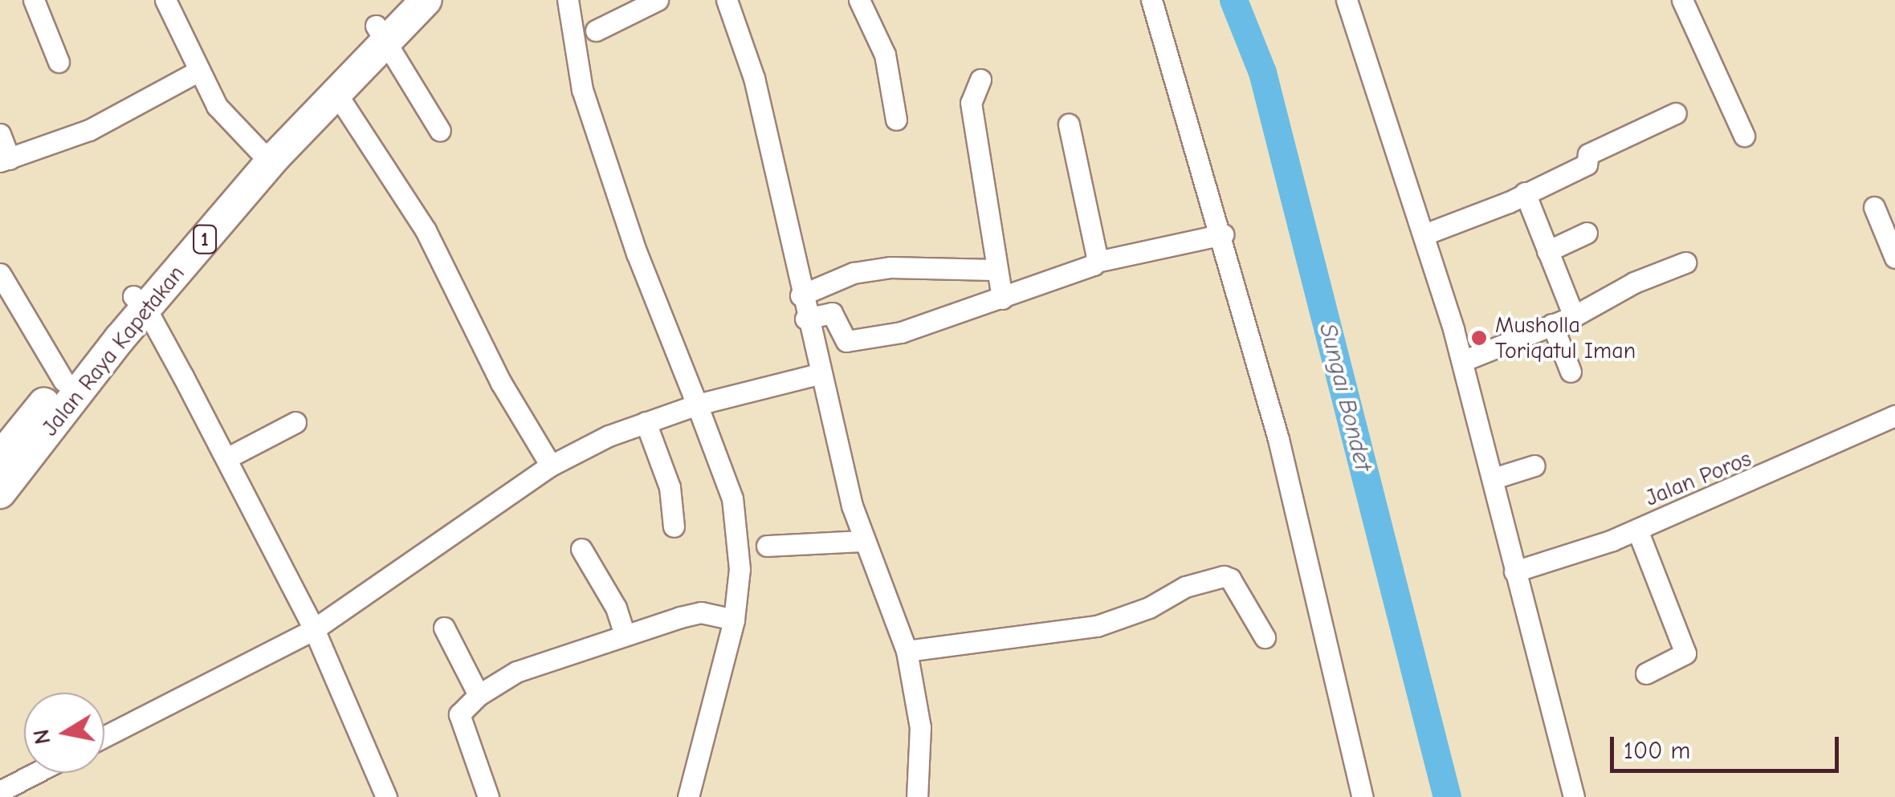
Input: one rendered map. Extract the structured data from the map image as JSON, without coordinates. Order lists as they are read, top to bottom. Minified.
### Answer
{"streets":{"highway":["1","Jalan Raya Kapetakan"],"street":["Jalan Poros"]},"water":["Sungai Bondet"],"places":["Musholla Toriqatul Iman"],"scale_bar":"100 m","north":"left"}
